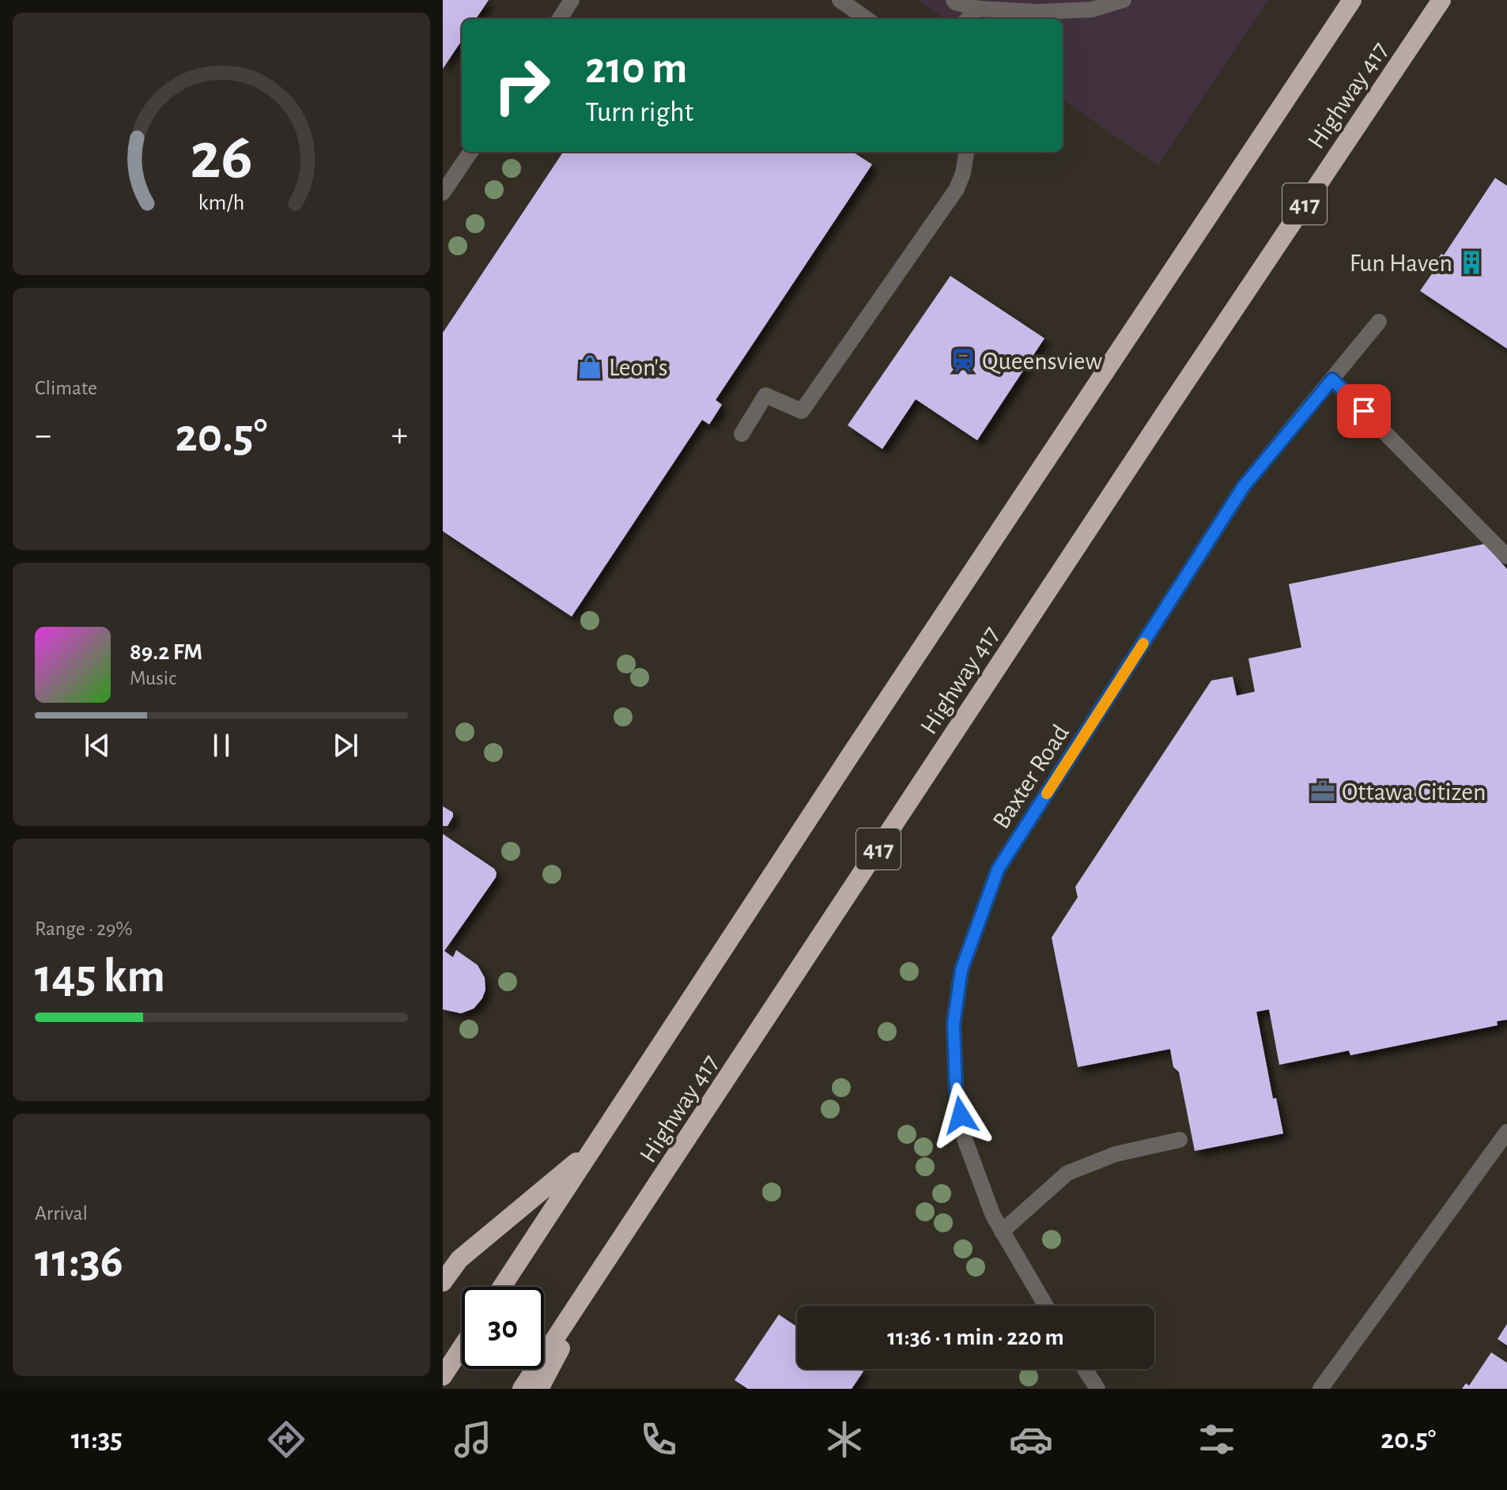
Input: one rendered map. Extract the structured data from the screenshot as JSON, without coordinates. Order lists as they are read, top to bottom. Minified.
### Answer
{"streets":{"highway":["Highway 417","417"],"street":["Baxter Road"]},"places":{"building":["Fun Haven"],"station":["Queensview"],"shop":["Leon's"],"office":["Ottawa Citizen"]},"page":{"turn":["210 m","Turn right"],"tile":["Climate",["Range · 29%","145 km"],["Arrival","11:36"]],"heat":["−","20.5°","+"],"song":["89.2 FM","Music"],"limit":"30","trip":"11:36 · 1 min · 220 m","tabs":["11:35","20.5°"],"gauge":["26","km/h"]}}
